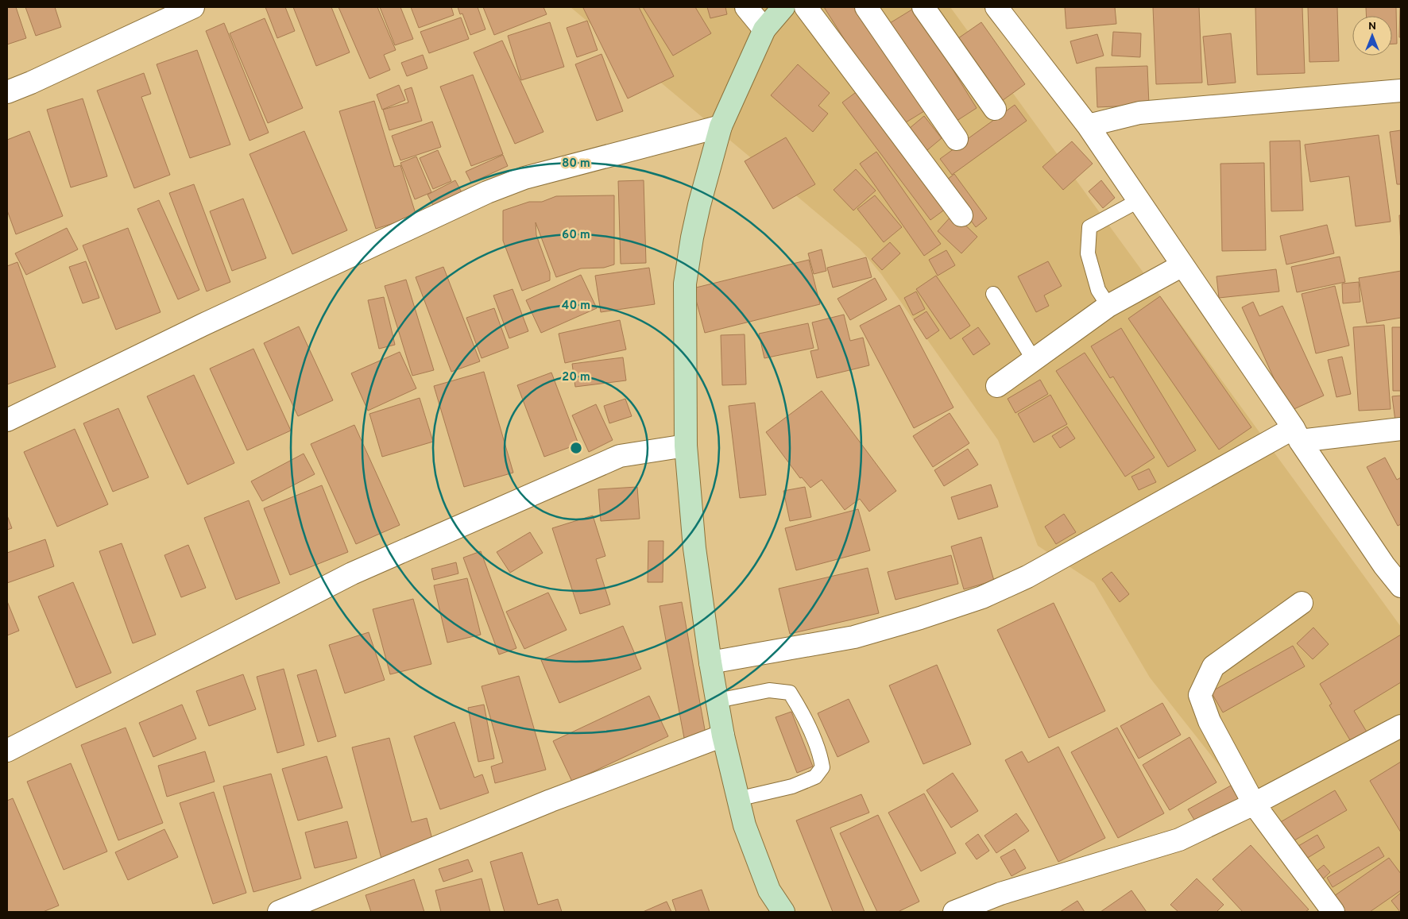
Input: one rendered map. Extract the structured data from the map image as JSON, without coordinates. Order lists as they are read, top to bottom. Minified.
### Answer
{"north":"top","rings":["80 m","60 m","40 m","20 m"]}
